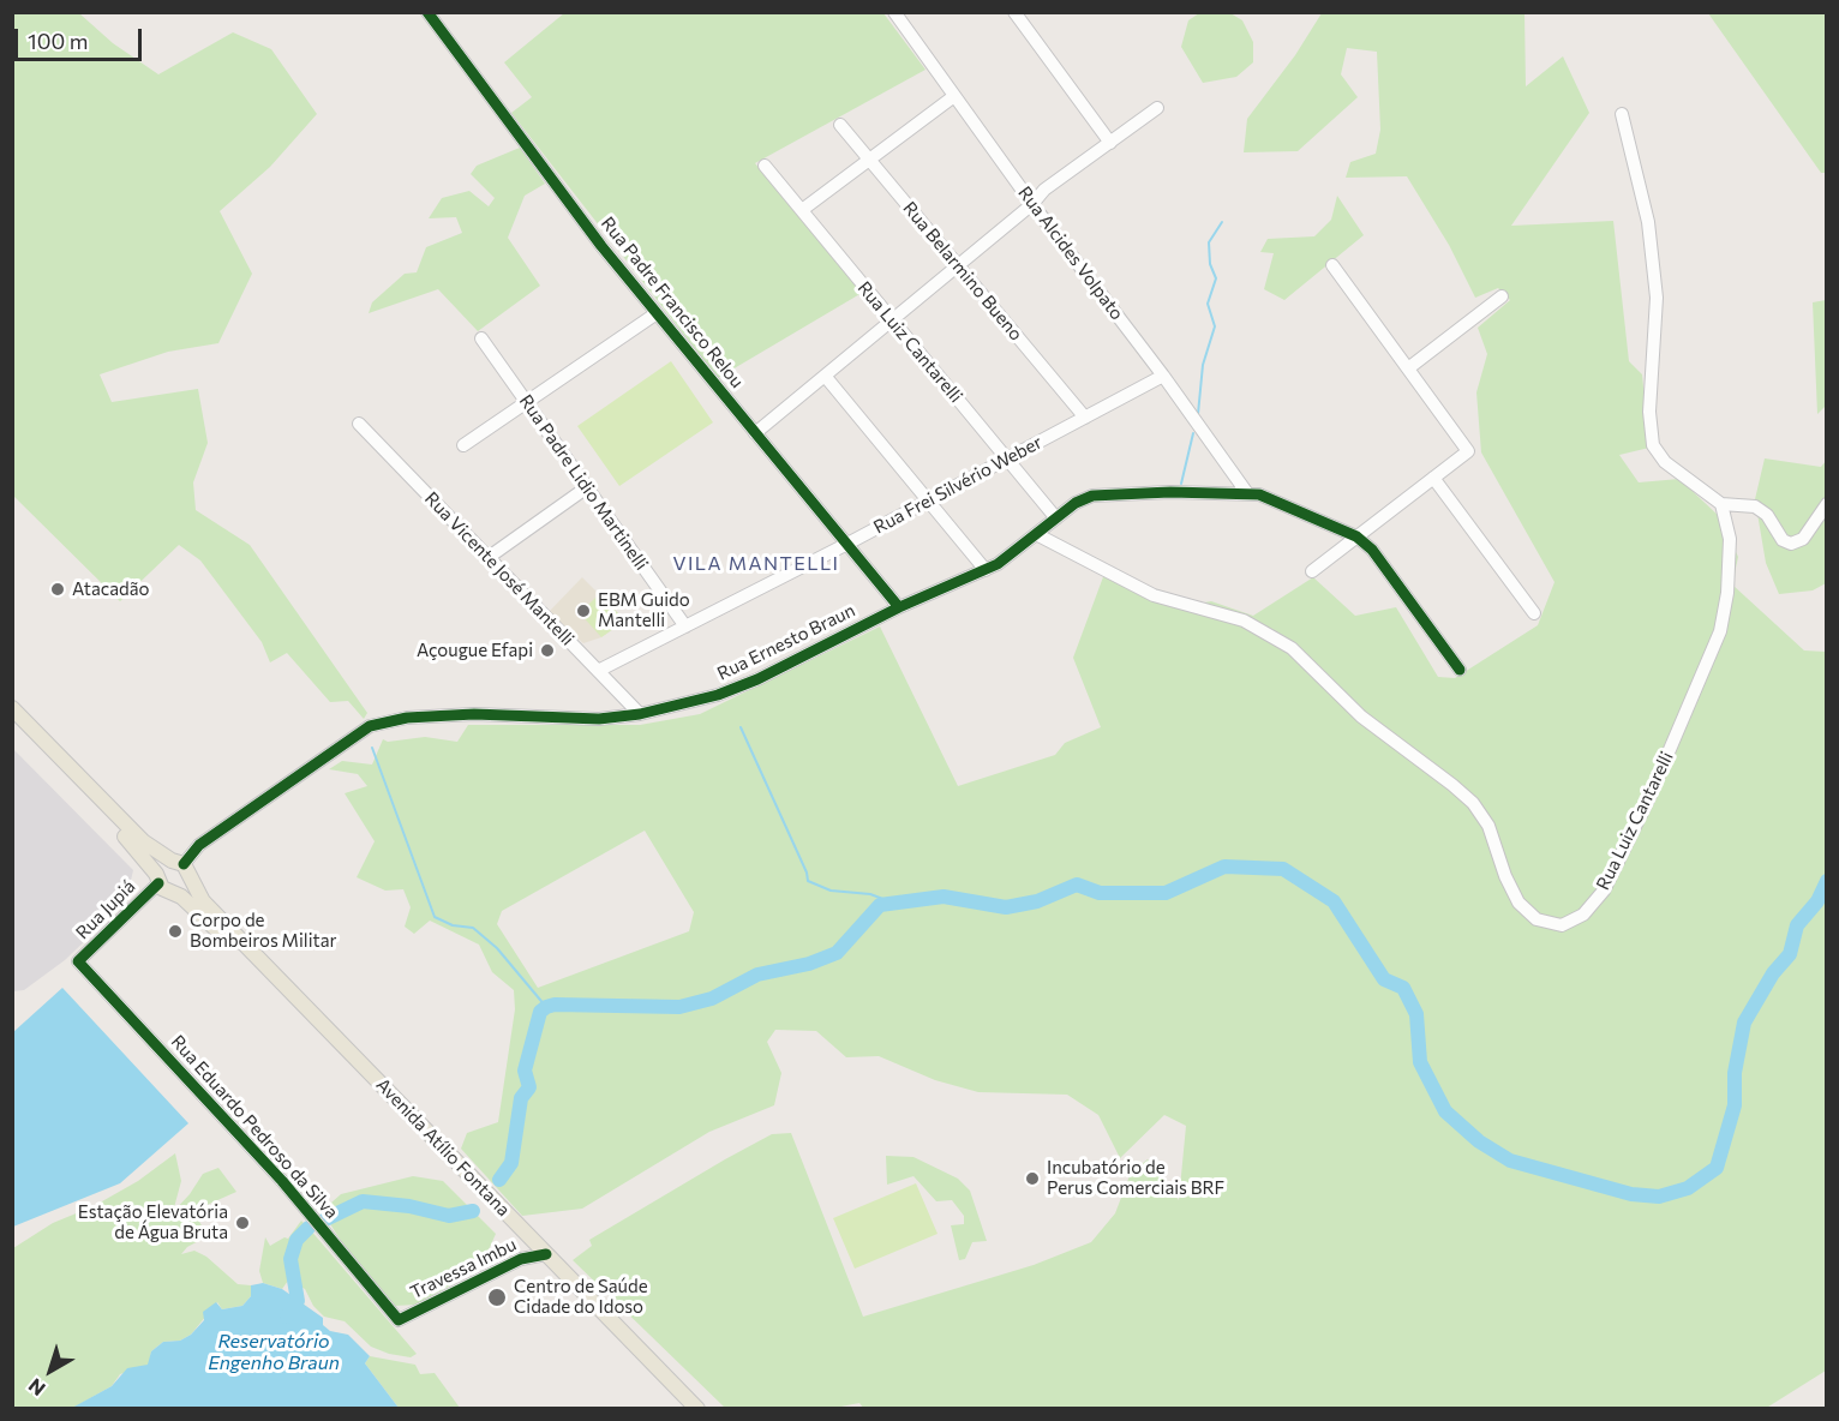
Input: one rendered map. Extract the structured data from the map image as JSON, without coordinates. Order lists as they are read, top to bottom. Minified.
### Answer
{"streets":{"main road":["Avenida Atílio Fontana"],"street":["Rua Alcides Volpato","Rua Belarmino Bueno","Rua Padre Francisco Relou","Rua Luiz Cantarelli","Rua Padre Lidio Martinelli","Rua Frei Silvério Weber","Rua Vicente José Mantelli","Rua Ernesto Braun","Rua Jupiá","Rua Eduardo Pedroso da Silva","Travessa Imbu"]},"crossings":[["Rua Alcides Volpato","Rua Frei Silvério Weber"],["Rua Alcides Volpato","Rua Ernesto Braun"],["Rua Belarmino Bueno","Rua Frei Silvério Weber"],["Rua Padre Francisco Relou","Rua Frei Silvério Weber"],["Rua Padre Francisco Relou","Rua Ernesto Braun"],["Rua Luiz Cantarelli","Rua Frei Silvério Weber"],["Rua Luiz Cantarelli","Rua Ernesto Braun"],["Rua Padre Lidio Martinelli","Rua Frei Silvério Weber"],["Rua Frei Silvério Weber","Rua Vicente José Mantelli"],["Rua Vicente José Mantelli","Rua Ernesto Braun"],["Rua Ernesto Braun","Rua Jupiá"],["Rua Ernesto Braun","Avenida Atílio Fontana"],["Rua Jupiá","Rua Eduardo Pedroso da Silva"],["Rua Jupiá","Avenida Atílio Fontana"],["Rua Eduardo Pedroso da Silva","Travessa Imbu"],["Avenida Atílio Fontana","Travessa Imbu"]],"districts":["VILA MANTELLI"],"water":["Reservatório Engenho Braun"],"places":["Atacadão","EBM Guido Mantelli","Açougue Efapi","Corpo de Bombeiros Militar","Incubatório de Perus Comerciais BRF","Estação Elevatória de Água Bruta","Centro de Saúde Cidade do Idoso"],"scale_bar":"100 m","north":"bottom left"}
